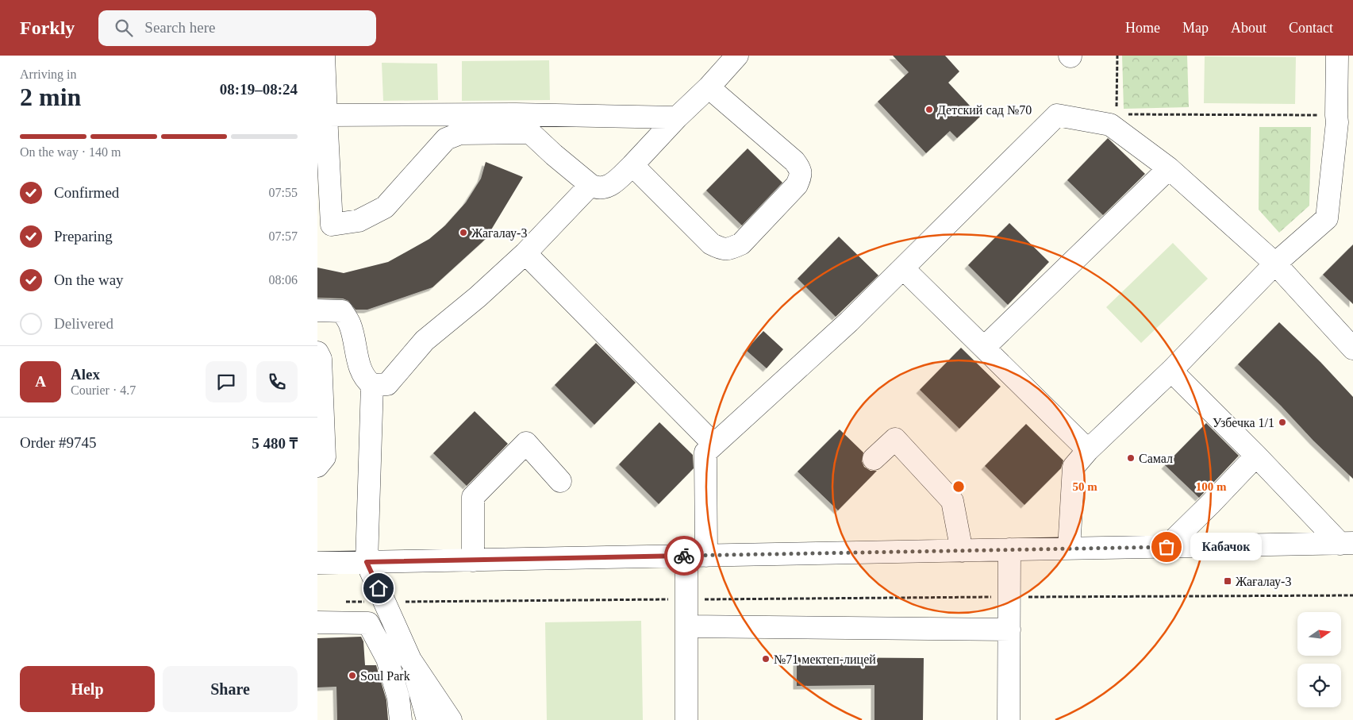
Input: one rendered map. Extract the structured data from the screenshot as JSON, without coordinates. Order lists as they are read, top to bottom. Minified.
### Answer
{"places":{"other":["Детский сад №70","Жагалау-3","Узбечка 1/1","Самал","Кабачок","№71 мектеп-лицей","Soul Park"],"transit":["Жағалау-3"]},"north":"right","page":{"header":"Forkly","search":"Search here","nav":["Home","Map","About","Contact"],"heading":["2 min","Arriving in","08:19–08:24"],"panel":["Alex","Courier · 4.7","Order #9745","5 480 ₸"],"bar":"On the way · 140 m","list":[["Confirmed","07:55"],["Preparing","07:57"],["On the way","08:06"],"Delivered"],"round":"A","bubble":"Кабачок","buttons":["Help","Share"]},"rings":["50 m","100 m"]}
